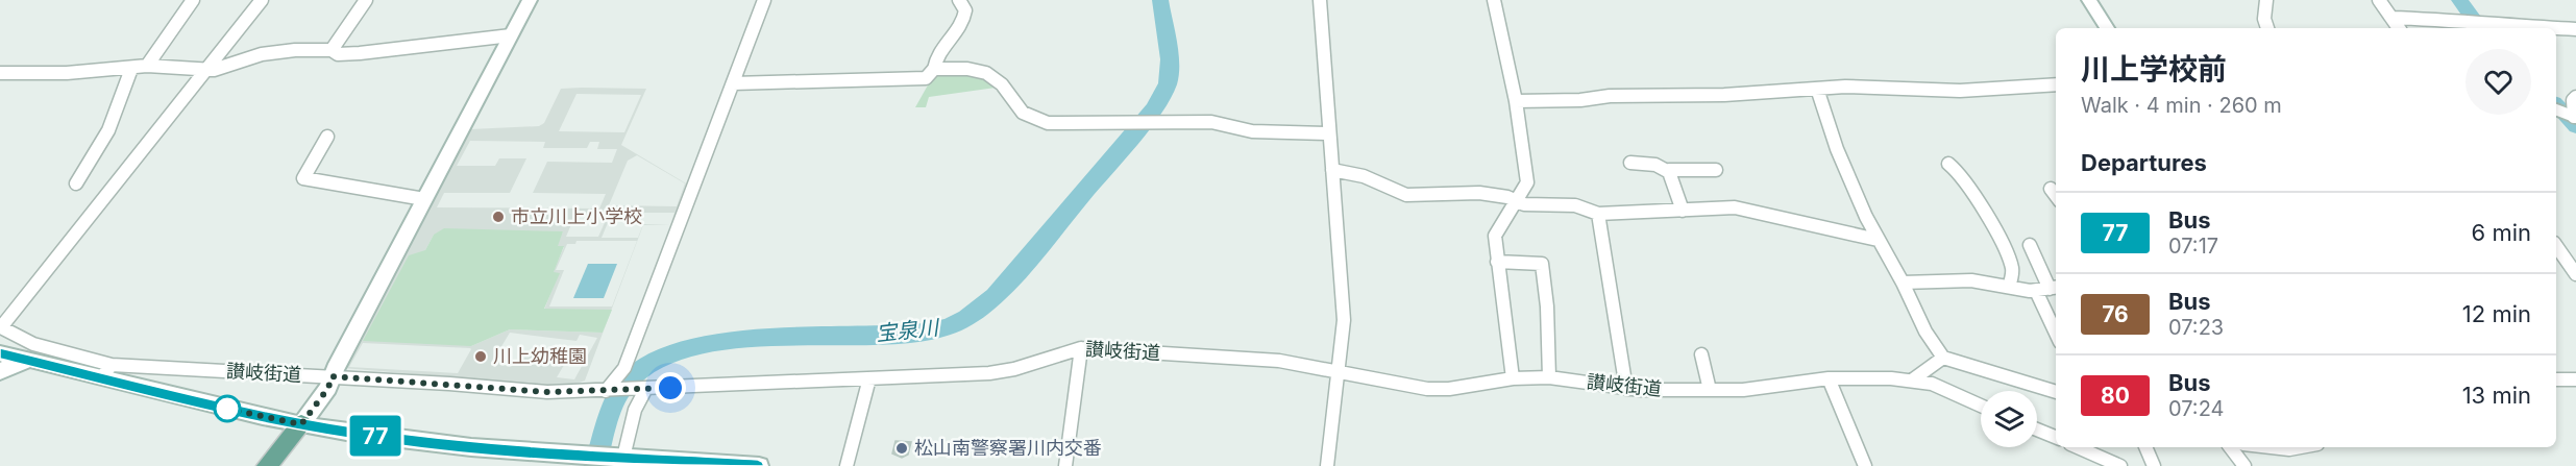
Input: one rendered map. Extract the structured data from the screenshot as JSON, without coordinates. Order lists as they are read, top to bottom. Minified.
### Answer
{"streets":{"street":["讃岐街道"]},"water":["宝泉川"],"places":["市立川上小学校","川上幼稚園","松山南警察署川内交番"],"lines":["bus line 77"],"page":{"on_map":"77","heading":[["川上学校前","Walk · 4 min · 260 m"],"Departures"],"list":[{"mark":"77","name":"Bus","note":"07:17","value":"6 min"},{"mark":"76","name":"Bus","note":"07:23","value":"12 min"},{"mark":"80","name":"Bus","note":"07:24","value":"13 min"}]}}
